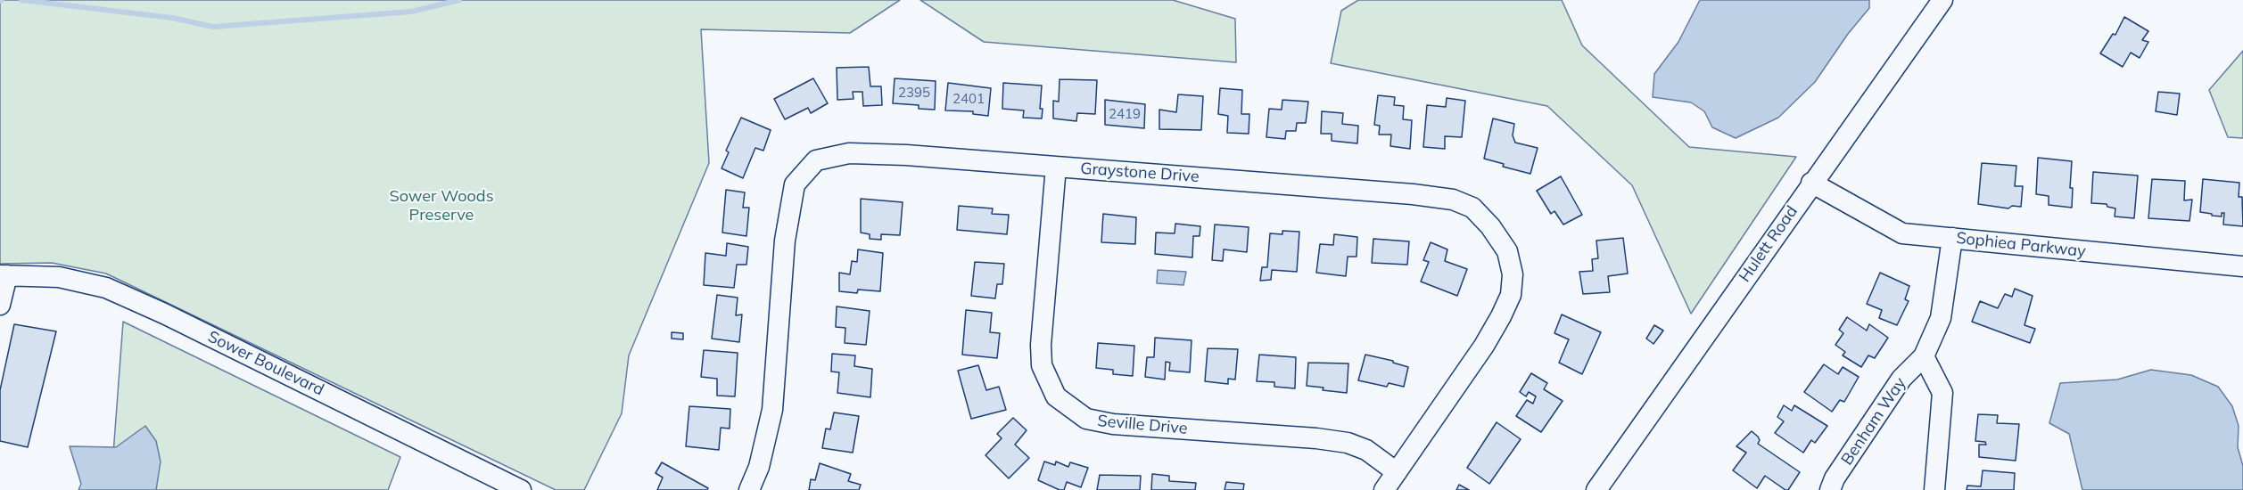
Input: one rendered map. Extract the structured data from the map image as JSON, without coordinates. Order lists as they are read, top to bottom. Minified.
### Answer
{"streets":{"street":["Graystone Drive","Hulett Road","Sophiea Parkway","Sower Boulevard","Benham Way","Seville Drive"]},"crossings":[["Graystone Drive","Seville Drive"],["Hulett Road","Sophiea Parkway"],["Sophiea Parkway","Benham Way"]],"parks":["Sower Woods Preserve"],"house_numbers":["2395","2401","2419"]}
